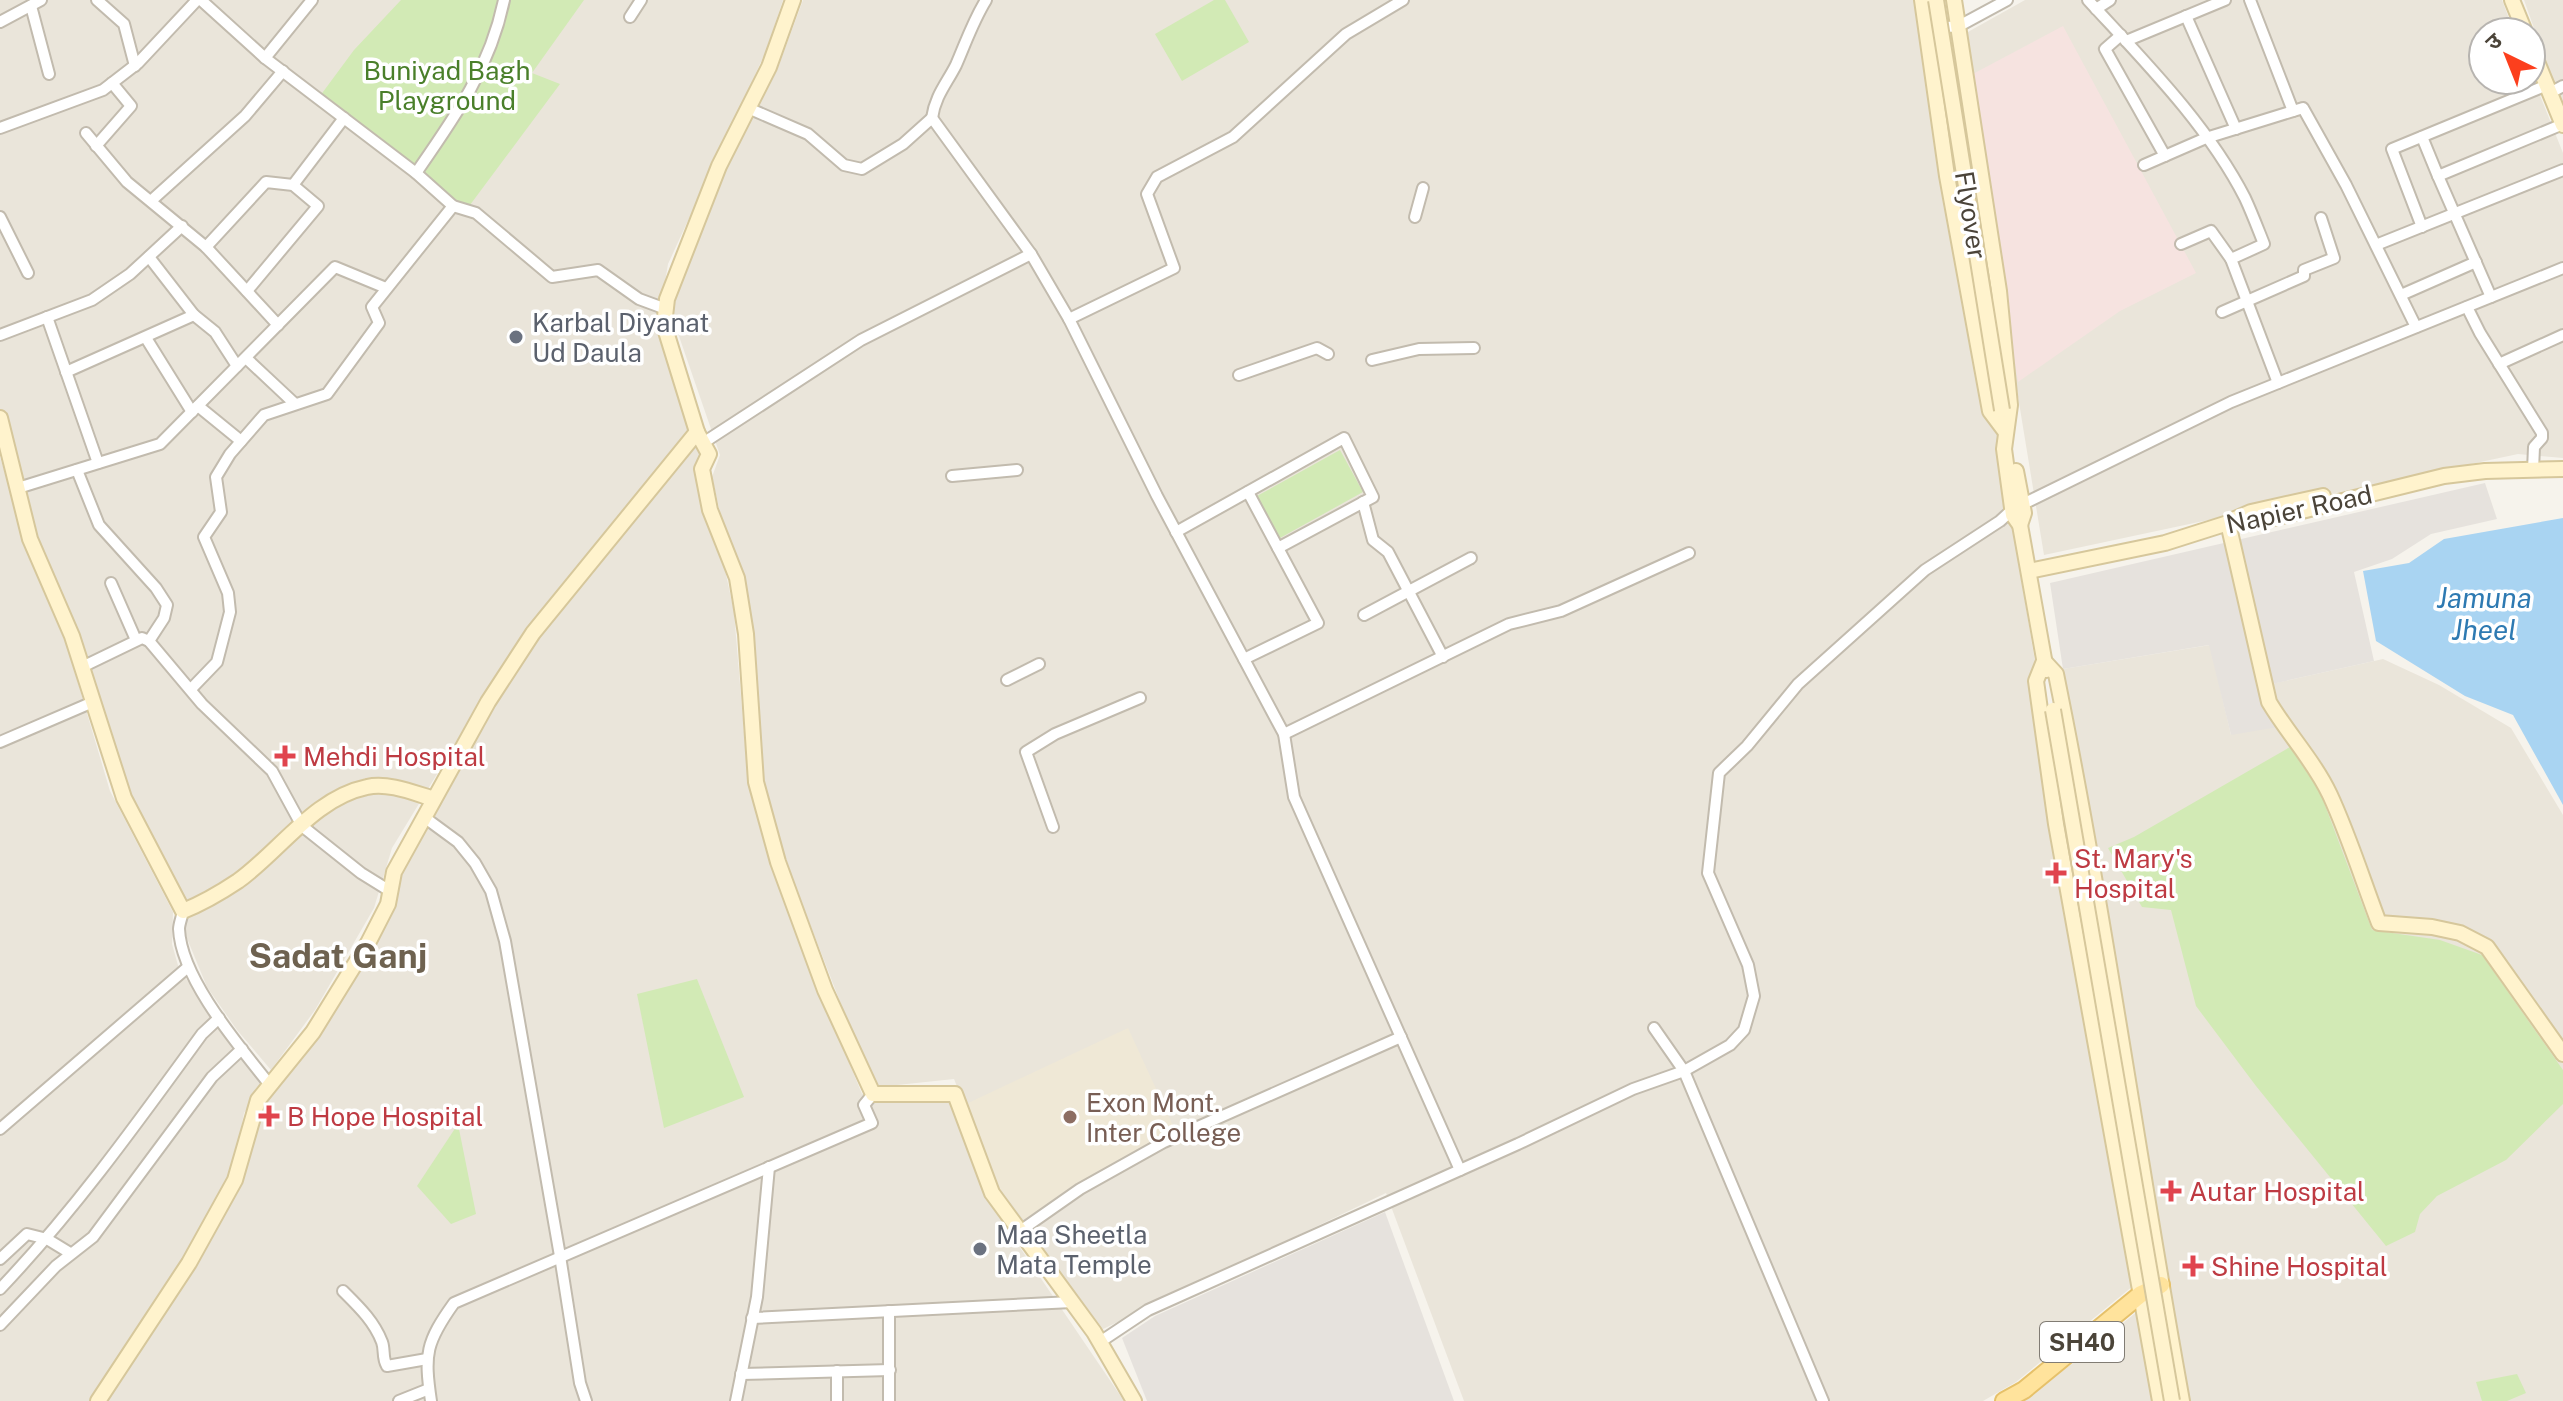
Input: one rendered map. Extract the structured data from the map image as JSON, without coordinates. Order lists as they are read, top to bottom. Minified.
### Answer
{"streets":{"main road":["Flyover","Napier Road","SH40"]},"districts":["Sadat Ganj"],"water":["Jamuna Jheel"],"parks":["Buniyad Bagh Playground"],"places":{"other":["Karbal Diyanat Ud Daula","Exon Mont. Inter College","Maa Sheetla Mata Temple"],"health":["Mehdi Hospital","St. Mary's Hospital","B Hope Hospital","Autar Hospital","Shine Hospital"]},"north":"top left"}
